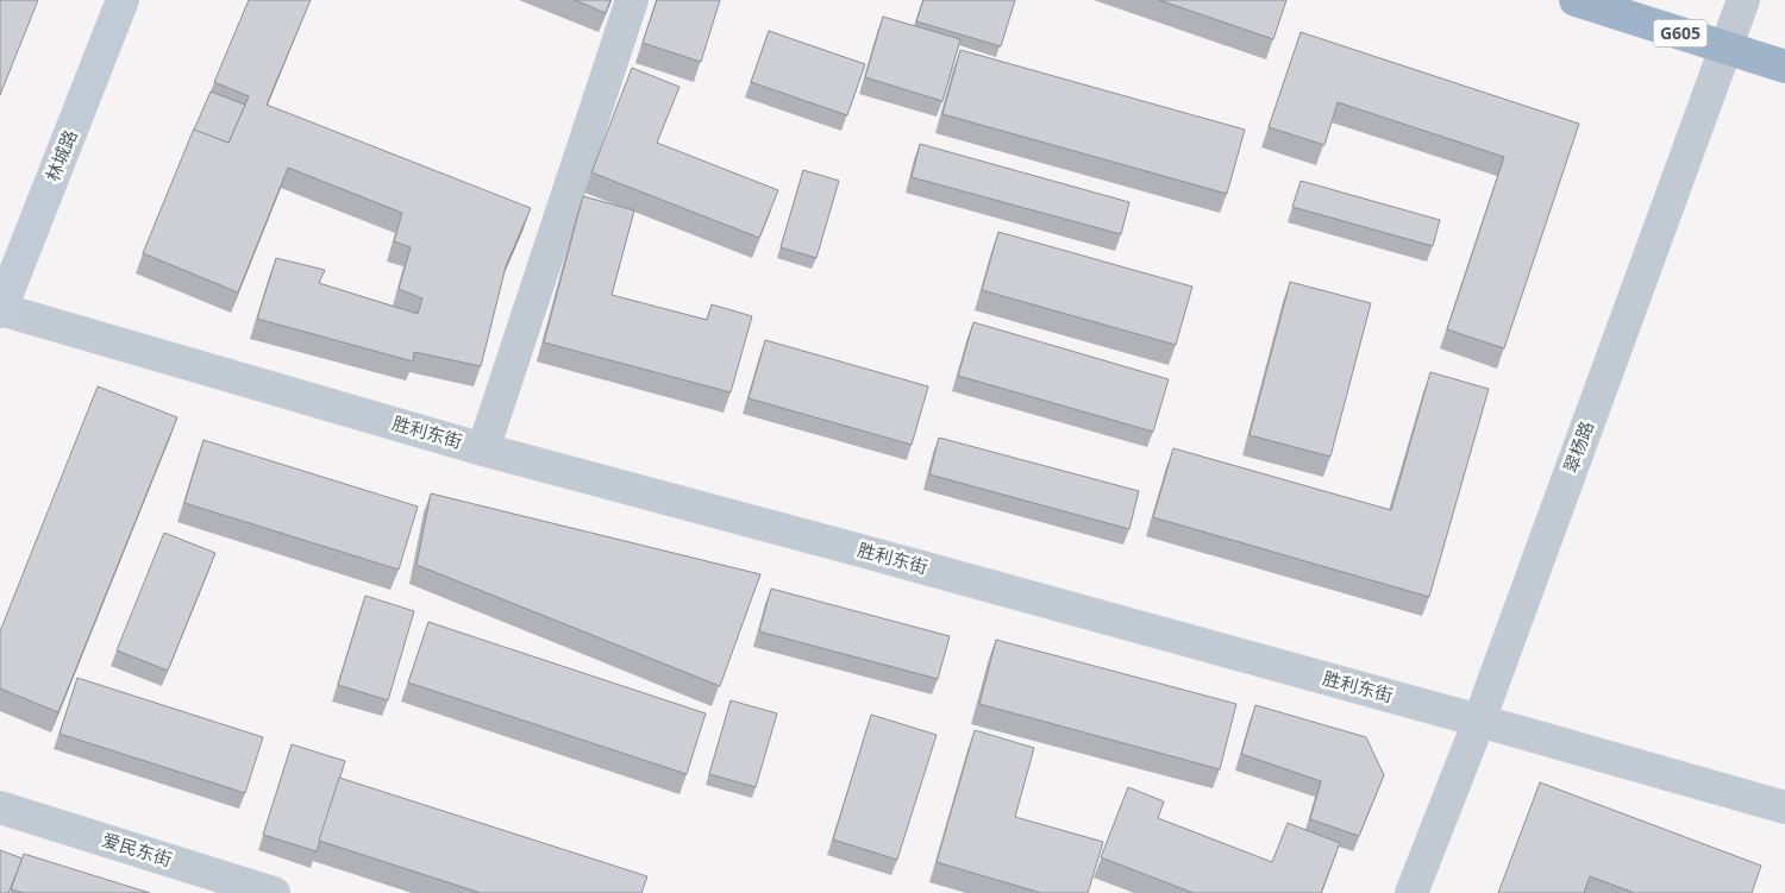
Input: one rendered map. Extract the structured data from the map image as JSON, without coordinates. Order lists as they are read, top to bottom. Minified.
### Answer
{"streets":{"highway":["G605"],"main road":["林城路"],"street":["胜利东街","翠杨路","爱民东街"]},"crossings":[["G605","翠杨路"],["林城路","胜利东街"],["胜利东街","翠杨路"]]}
